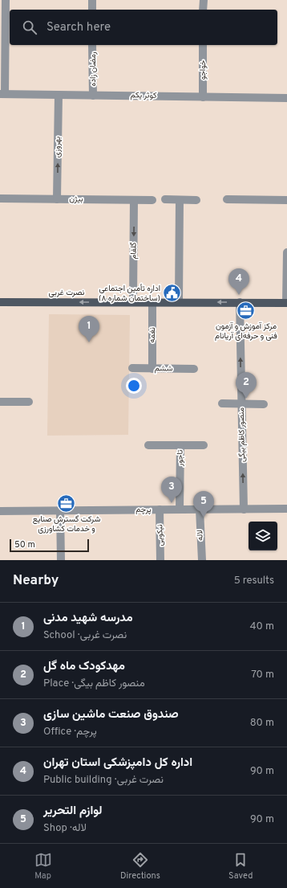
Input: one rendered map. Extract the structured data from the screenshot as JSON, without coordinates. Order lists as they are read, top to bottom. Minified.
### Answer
{"streets":{"main road":["نصرت غربی"],"street":["رمضان زاده","خواجو","کوثر یکم","بهروزی","بیژن","گلفام","نغمه","ششم","منصور کاظم بیگی","تاجور","پرچم","نیکویی","لاله"]},"crossings":[["رمضان زاده","کوثر یکم"],["خواجو","کوثر یکم"],["کوثر یکم","بهروزی"],["بهروزی","بیژن"],["بیژن","گلفام"],["گلفام","نصرت غربی"],["نصرت غربی","نغمه"],["نصرت غربی","منصور کاظم بیگی"],["نغمه","ششم"],["منصور کاظم بیگی","پرچم"],["تاجور","پرچم"],["پرچم","نیکویی"],["پرچم","لاله"]],"one_way":["بهروزی","نصرت غربی","منصور کاظم بیگی"],"places":{"public building":["اداره تأمین اجتماعی (ساختمان شماره ۸)"],"office":["مرکز آموزش و آزمون فنی و حرفه‌ای آریانام","شرکت گسترش صنایع و خدمات کشاورزی"]},"scale_bar":"50 m","page":{"search":"Search here","pins":["4","1","2","3","5"],"scale":"50 m","heading":["Nearby","5 results"],"list":[{"mark":"1","name":"مدرسه شهید مدنی","note":"School · نصرت غربی","value":"40 m"},{"mark":"2","name":"مهدکودک ماه گل","note":"Place · منصور کاظم بیگی","value":"70 m"},{"mark":"3","name":"صندوق صنعت ماشین سازی","note":"Office · پرچم","value":"80 m"},{"mark":"4","name":"اداره کل دامپزشکی استان تهران","note":"Public building · نصرت غربی","value":"90 m"},{"mark":"5","name":"لوازم التحریر","note":"Shop · لاله","value":"90 m"}],"nav":["Map","Directions","Saved"]}}
